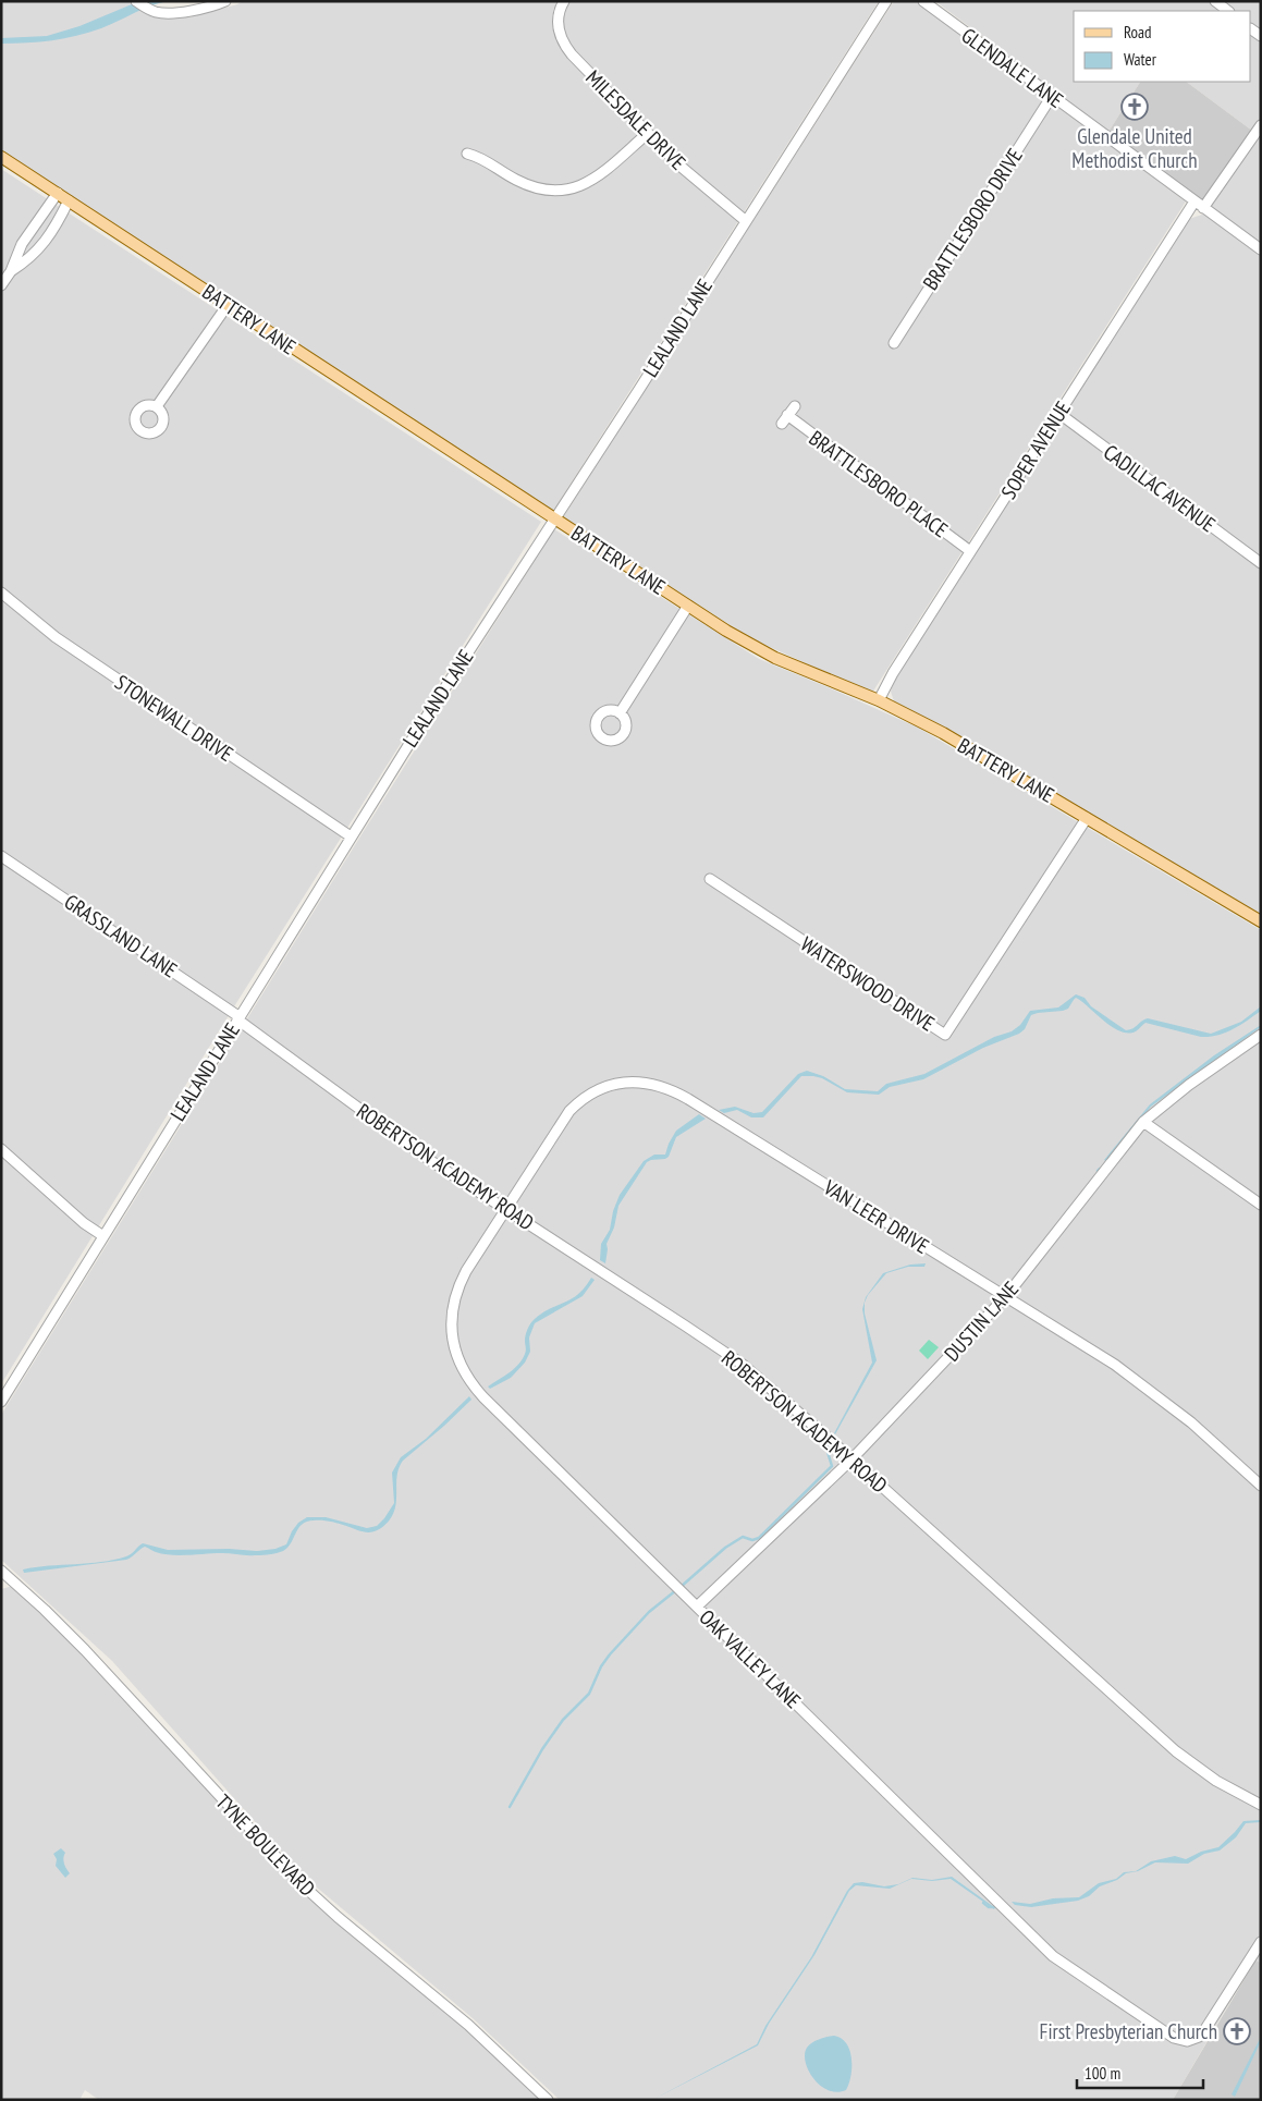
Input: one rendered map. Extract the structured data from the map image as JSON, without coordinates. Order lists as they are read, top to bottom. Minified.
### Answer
{"streets":{"main road":["BATTERY LANE"],"street":["GLENDALE LANE","MILESDALE DRIVE","BRATTLESBORO DRIVE","LEALAND LANE","SOPER AVENUE","BRATTLESBORO PLACE","CADILLAC AVENUE","STONEWALL DRIVE","GRASSLAND LANE","WATERSWOOD DRIVE","ROBERTSON ACADEMY ROAD","VAN LEER DRIVE","DUSTIN LANE","OAK VALLEY LANE","TYNE BOULEVARD"]},"crossings":[["GLENDALE LANE","BRATTLESBORO DRIVE"],["GLENDALE LANE","SOPER AVENUE"],["MILESDALE DRIVE","LEALAND LANE"],["BATTERY LANE","LEALAND LANE"],["BATTERY LANE","SOPER AVENUE"],["BATTERY LANE","WATERSWOOD DRIVE"],["LEALAND LANE","STONEWALL DRIVE"],["LEALAND LANE","GRASSLAND LANE"],["LEALAND LANE","ROBERTSON ACADEMY ROAD"],["SOPER AVENUE","BRATTLESBORO PLACE"],["SOPER AVENUE","CADILLAC AVENUE"],["GRASSLAND LANE","ROBERTSON ACADEMY ROAD"],["ROBERTSON ACADEMY ROAD","VAN LEER DRIVE"],["ROBERTSON ACADEMY ROAD","DUSTIN LANE"],["ROBERTSON ACADEMY ROAD","OAK VALLEY LANE"],["VAN LEER DRIVE","DUSTIN LANE"],["VAN LEER DRIVE","OAK VALLEY LANE"],["DUSTIN LANE","OAK VALLEY LANE"]],"places":{"church":["Glendale United Methodist Church","First Presbyterian Church"]},"legend":["Road","Water"],"scale_bar":"100 m"}
